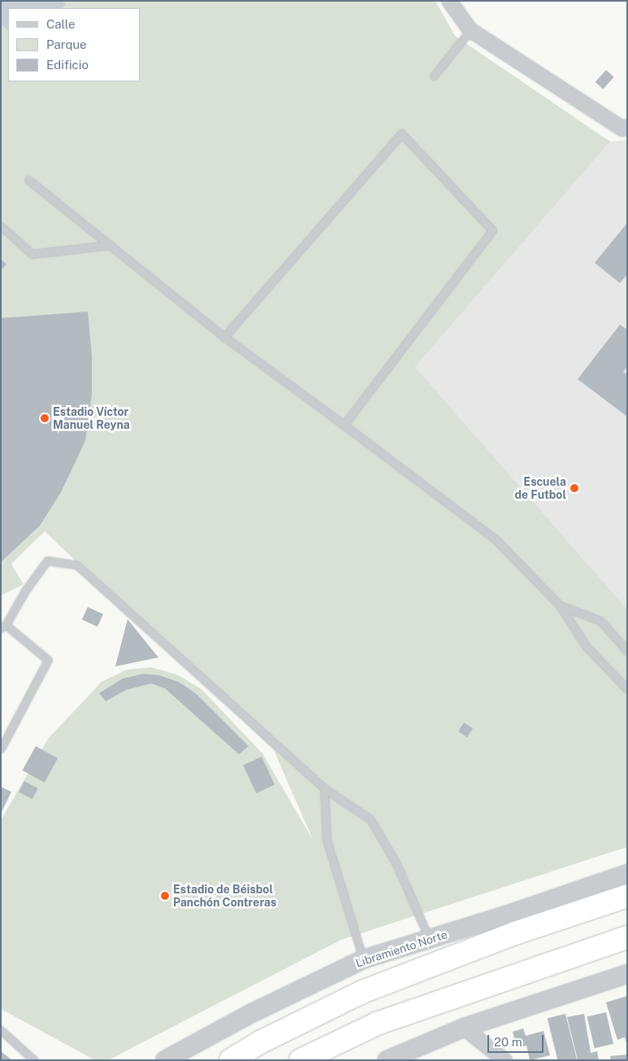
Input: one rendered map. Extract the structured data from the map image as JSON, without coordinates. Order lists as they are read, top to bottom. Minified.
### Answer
{"streets":{"street":["Libramiento Norte"]},"places":["Estadio Víctor Manuel Reyna","Escuela de Futbol","Estadio de Béisbol Panchón Contreras"],"legend":["Calle","Parque","Edificio"],"scale_bar":"20 m"}
